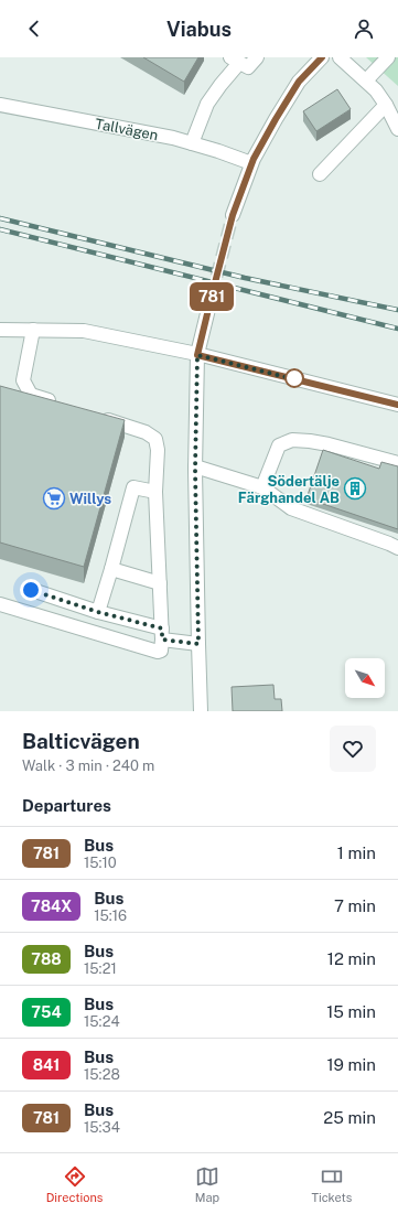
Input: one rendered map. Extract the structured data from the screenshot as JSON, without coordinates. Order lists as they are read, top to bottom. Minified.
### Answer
{"streets":{"street":["Tallvägen"]},"places":{"building":["Södertälje Färghandel AB"],"supermarket":["Willys"]},"lines":["bus line 781"],"north":"bottom right","page":{"header":"Viabus","on_map":"781","heading":[["Balticvägen","Walk · 3 min · 240 m"],"Departures"],"list":[{"mark":"781","name":"Bus","note":"15:10","value":"1 min"},{"mark":"784X","name":"Bus","note":"15:16","value":"7 min"},{"mark":"788","name":"Bus","note":"15:21","value":"12 min"},{"mark":"754","name":"Bus","note":"15:24","value":"15 min"},{"mark":"841","name":"Bus","note":"15:28","value":"19 min"},{"mark":"781","name":"Bus","note":"15:34","value":"25 min"}],"tabs":["Directions","Map","Tickets"]}}
